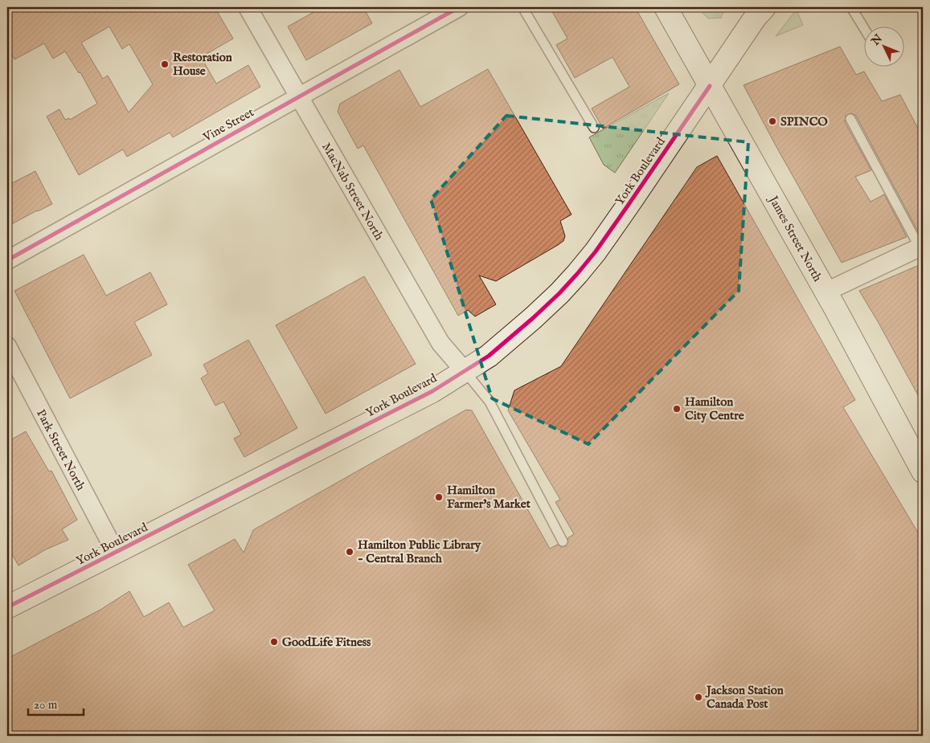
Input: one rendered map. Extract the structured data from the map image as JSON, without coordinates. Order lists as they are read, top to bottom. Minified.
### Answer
{"streets":{"main road":["York Boulevard","James Street North"],"street":["Vine Street","MacNab Street North","Park Street North"]},"crossings":[["Vine Street","MacNab Street North"],["York Boulevard","MacNab Street North"],["York Boulevard","James Street North"],["York Boulevard","Park Street North"]],"places":["Restoration House","SPINCO","Hamilton City Centre","Hamilton Farmer's Market","Hamilton Public Library - Central Branch","GoodLife Fitness","Jackson Station Canada Post"],"scale_bar":"20 m","north":"top left"}
